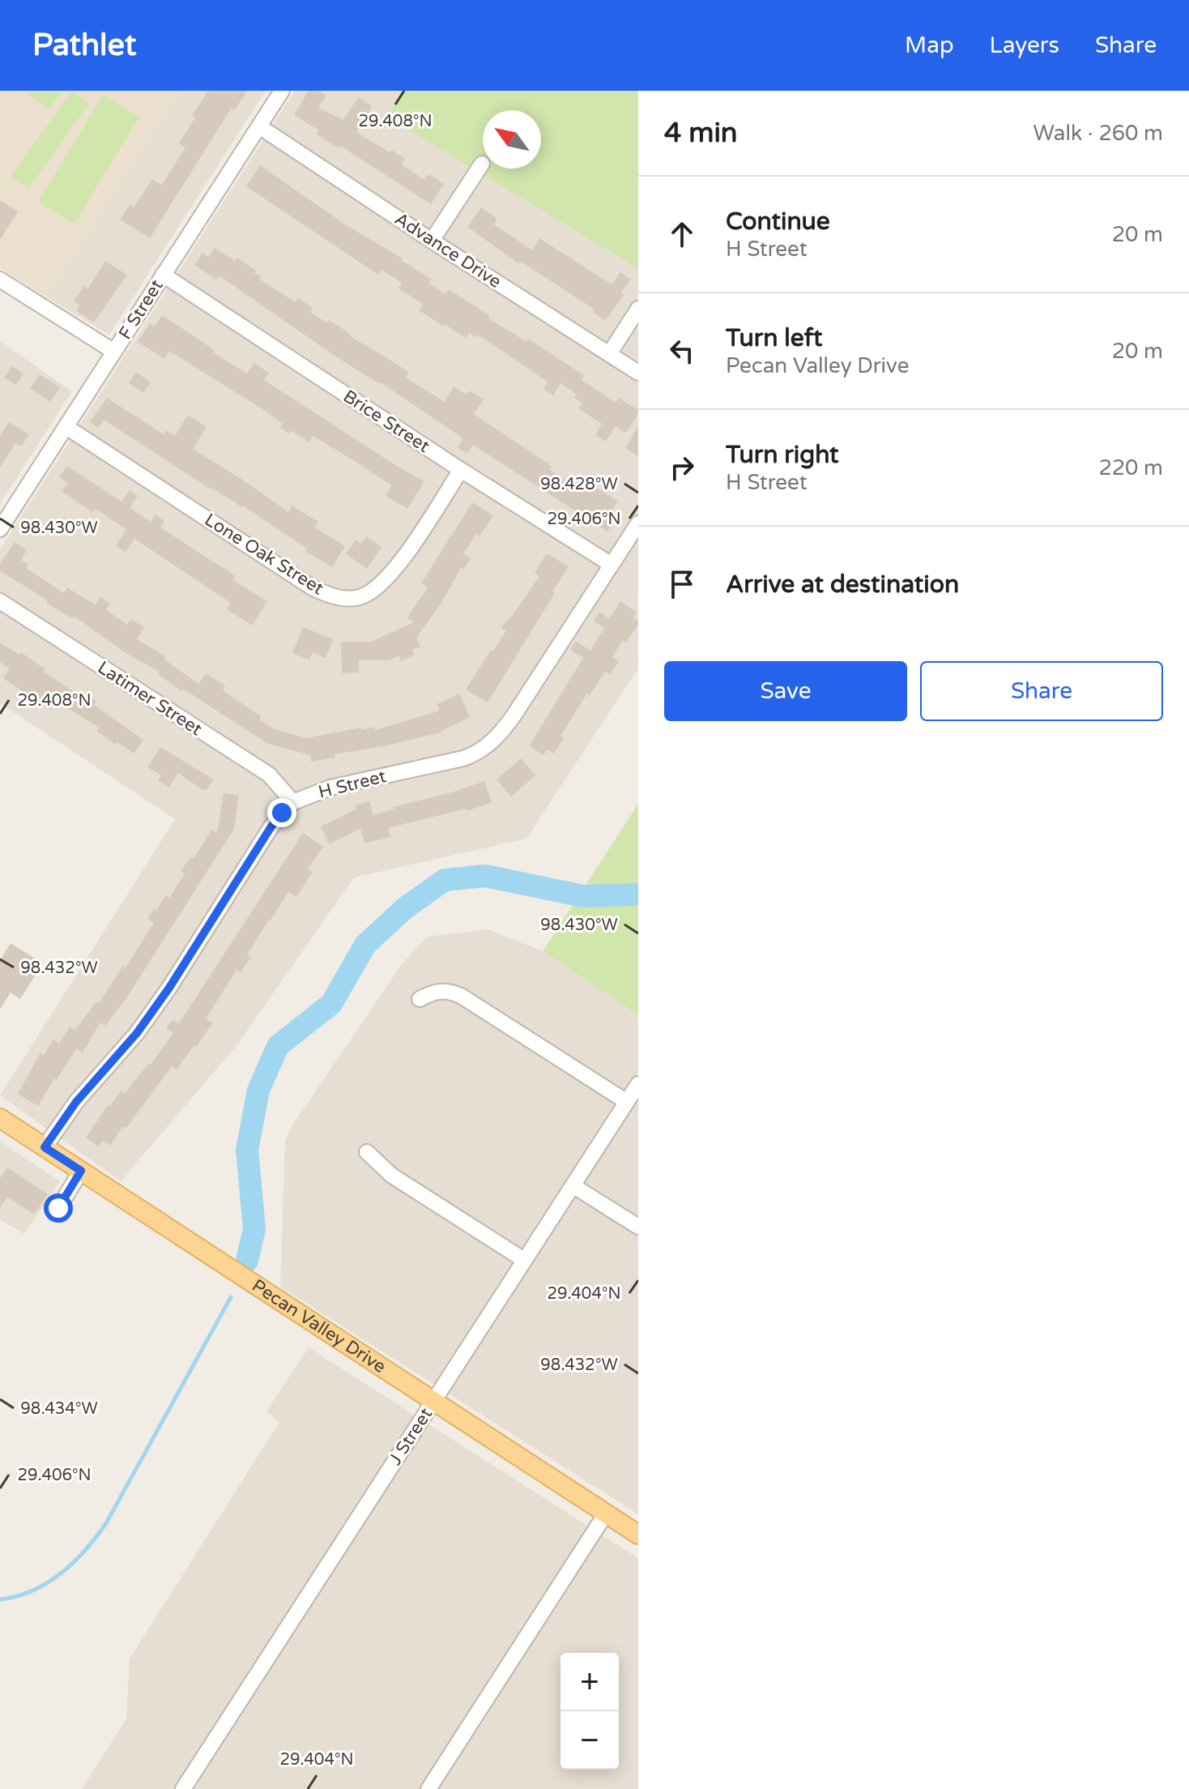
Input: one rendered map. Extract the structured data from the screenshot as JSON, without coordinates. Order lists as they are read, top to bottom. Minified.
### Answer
{"streets":{"main road":["Pecan Valley Drive"],"street":["Advance Drive","F Street","Brice Street","Lone Oak Street","Latimer Street","H Street","J Street"]},"crossings":[["Advance Drive","F Street"],["F Street","Brice Street"],["F Street","Lone Oak Street"],["Brice Street","Lone Oak Street"],["Brice Street","H Street"],["Latimer Street","H Street"],["H Street","Pecan Valley Drive"],["Pecan Valley Drive","J Street"]],"north":"top left","page":{"header":"Pathlet","nav":["Map","Layers","Share"],"heading":["4 min","Walk · 260 m"],"list":[["Continue","H Street","20 m"],["Turn left","Pecan Valley Drive","20 m"],["Turn right","H Street","220 m"],"Arrive at destination"],"buttons":["Save","Share"],"map_buttons":["+","−"]},"coordinates":["29.408°N","98.428°W","29.406°N","98.430°W","98.432°W","29.404°N","98.434°W"]}
